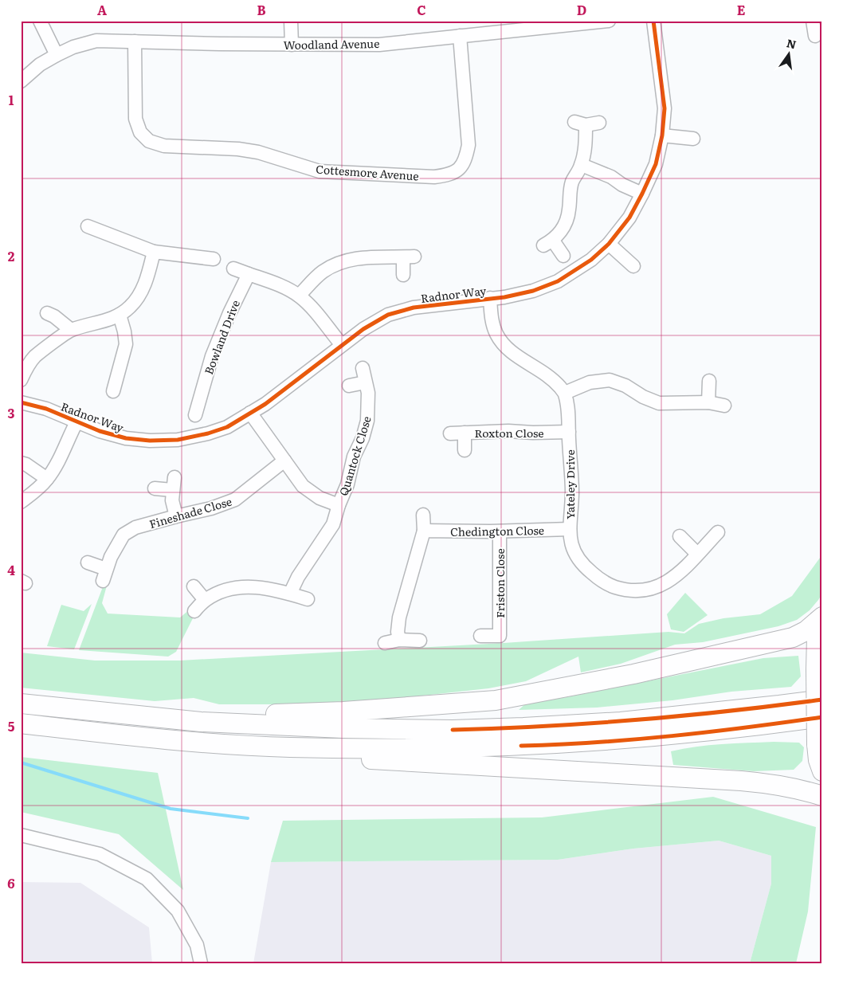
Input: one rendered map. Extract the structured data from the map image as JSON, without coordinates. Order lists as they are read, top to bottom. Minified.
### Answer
{"streets":{"street":["Woodland Avenue","Cottesmore Avenue","Radnor Way","Bowland Drive","Roxton Close","Quantock Close","Yateley Drive","Fineshade Close","Chedington Close","Friston Close"]},"crossings":[["Woodland Avenue","Cottesmore Avenue"],["Roxton Close","Yateley Drive"],["Yateley Drive","Chedington Close"],["Chedington Close","Friston Close"]],"north":"top","grid":{"columns":["A","B","C","D","E"],"rows":["1","2","3","4","5","6"]}}
